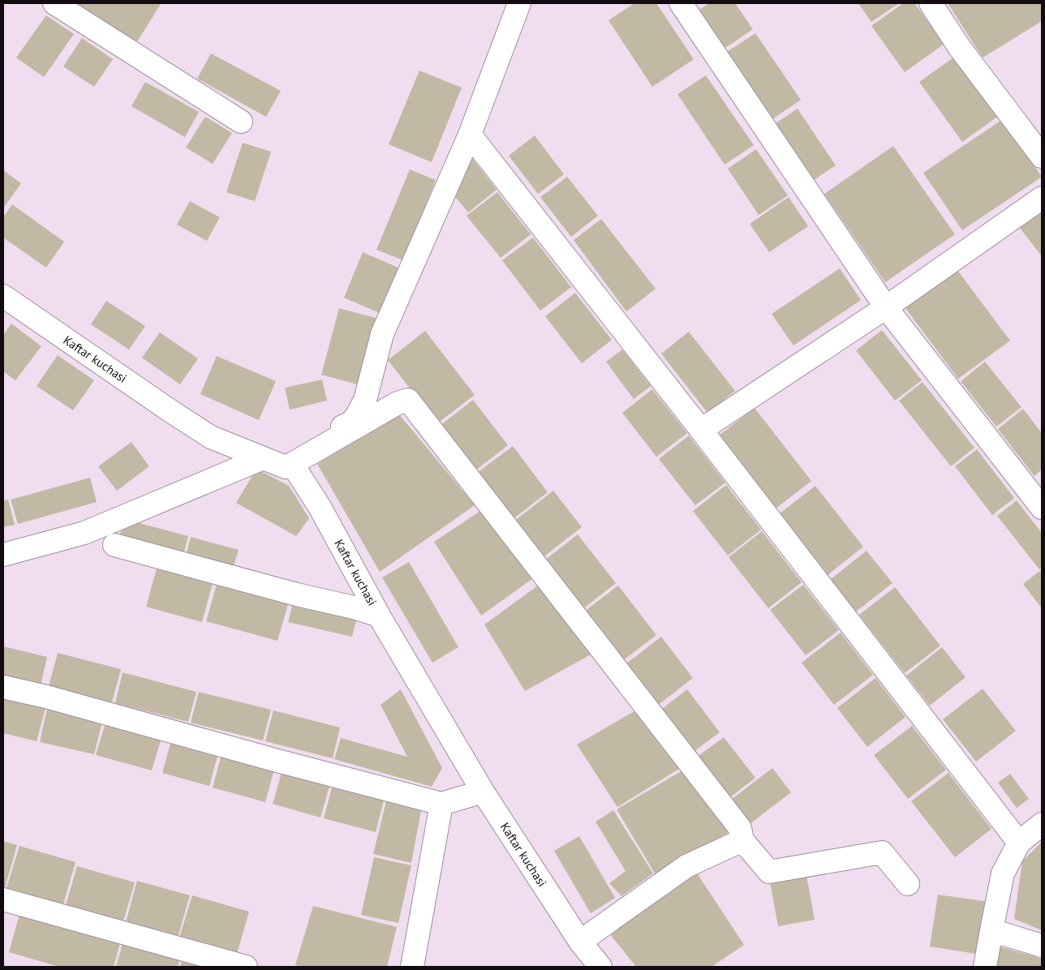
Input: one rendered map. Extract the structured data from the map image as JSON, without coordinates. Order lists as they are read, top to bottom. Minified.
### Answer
{"streets":{"street":["Kaftar kuchasi"]}}
